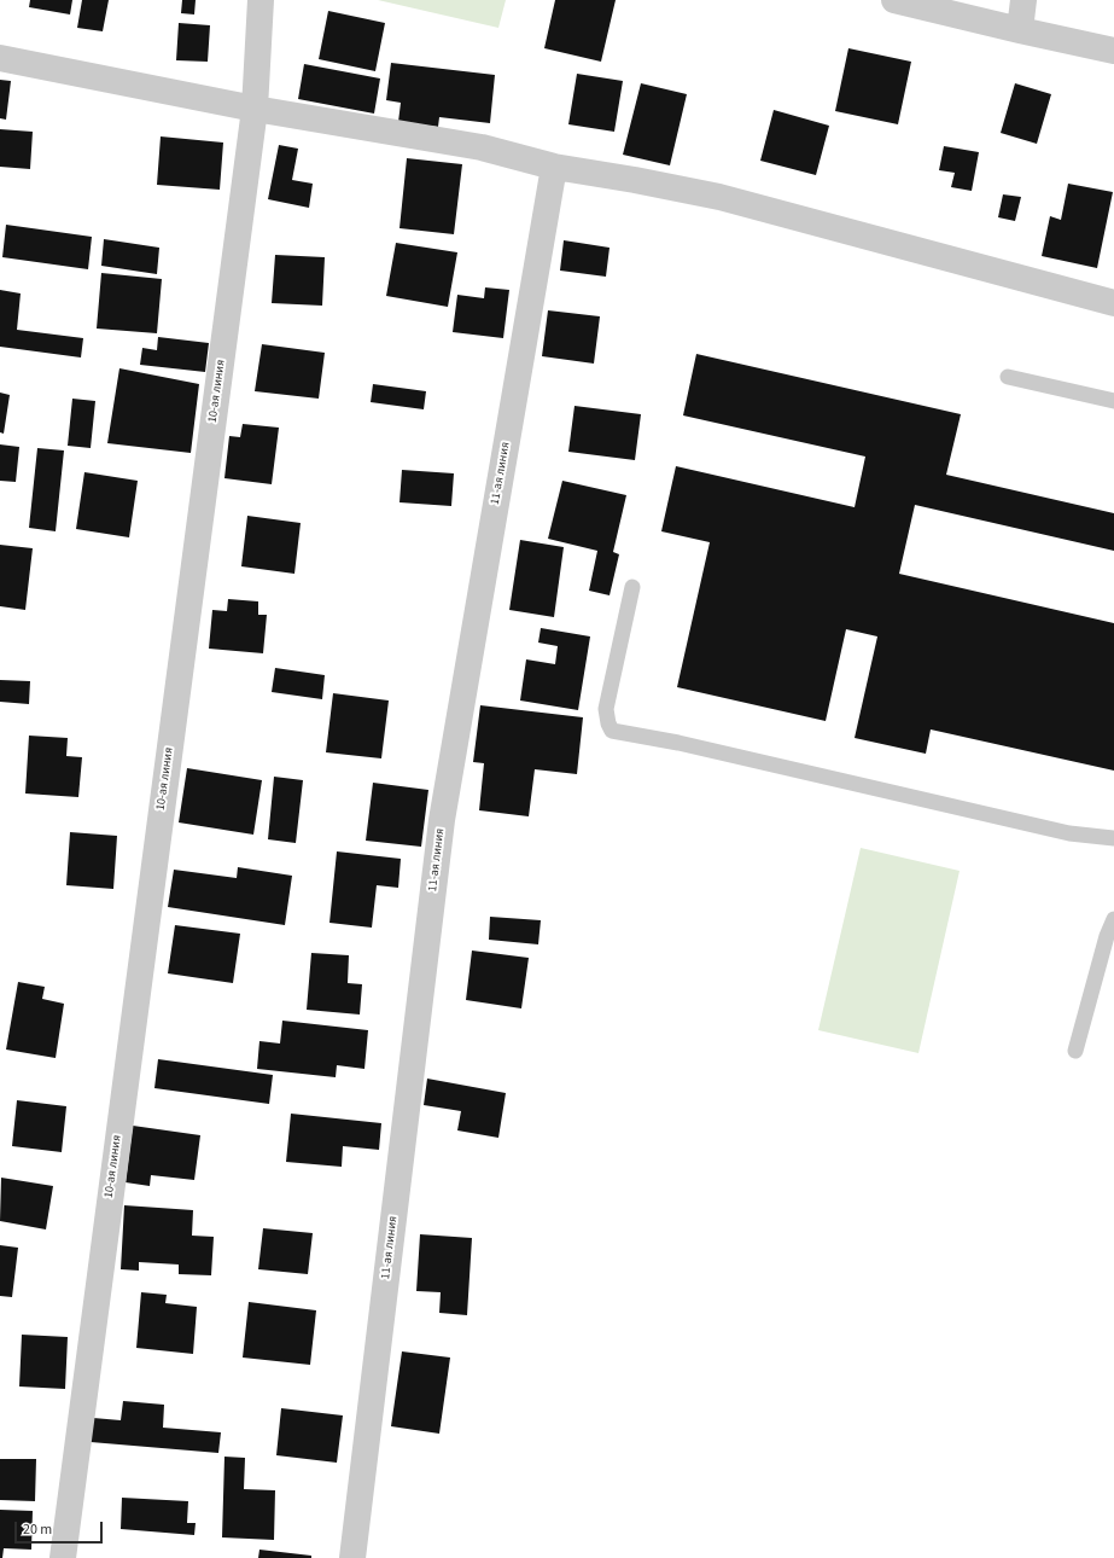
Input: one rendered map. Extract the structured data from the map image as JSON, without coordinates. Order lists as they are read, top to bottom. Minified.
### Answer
{"streets":{"street":["10-ая линия","11-ая линия"]},"scale_bar":"20 m"}
